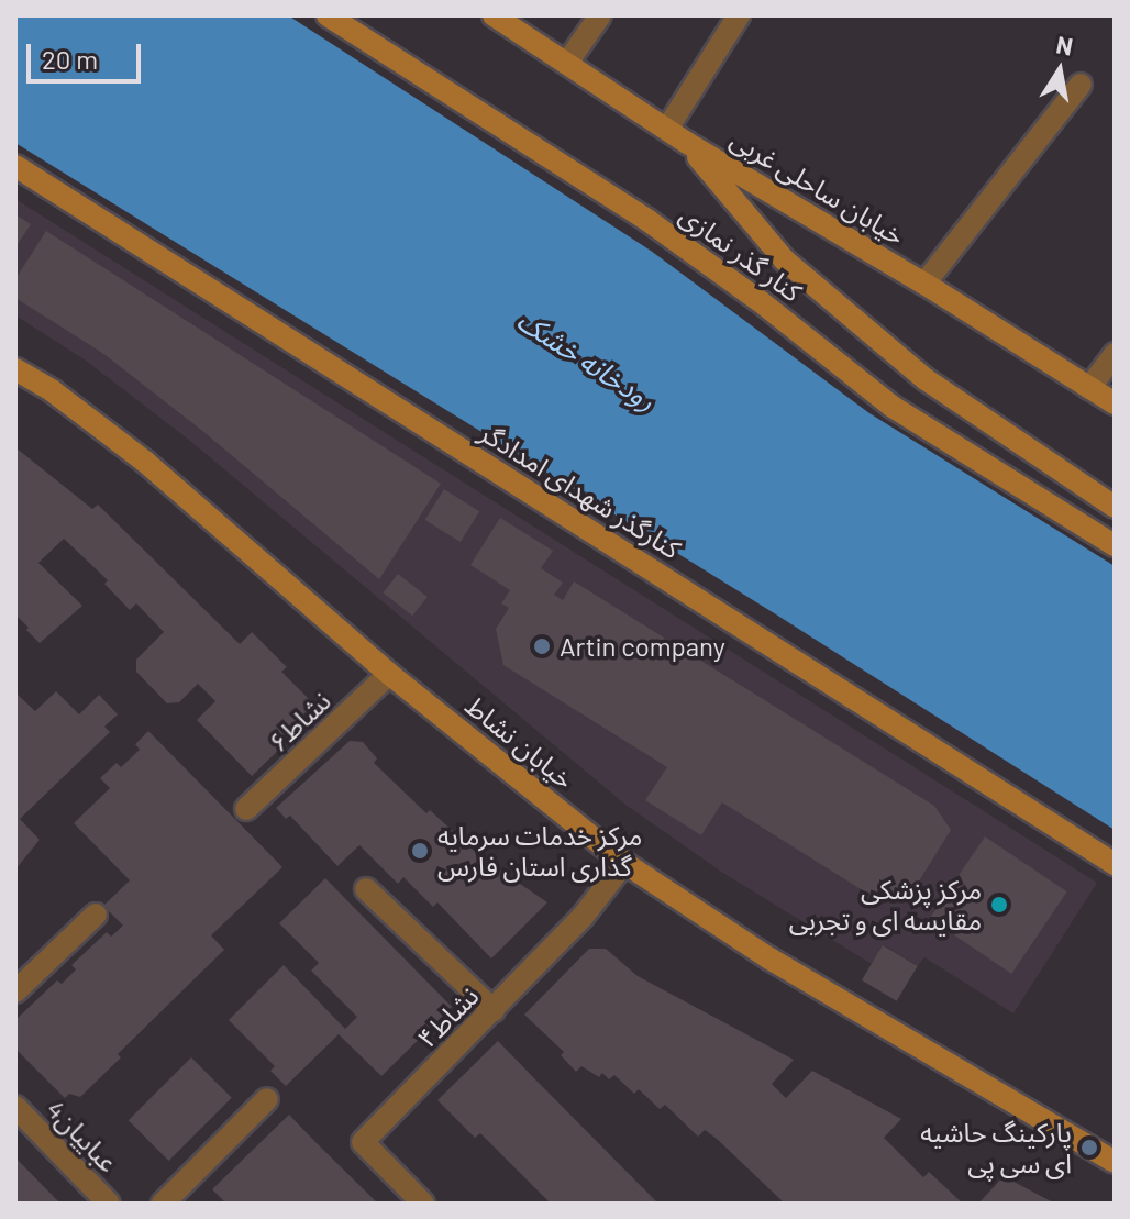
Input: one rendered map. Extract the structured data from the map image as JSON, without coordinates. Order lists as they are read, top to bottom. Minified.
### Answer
{"streets":{"main road":["خیابان ساحلی غربی","کنار گذر نمازی","کنارگذر شهدای امدادگر","خیابان نشاط"],"street":["نشاط۶","نشاط۴","عباییان4"]},"crossings":[["نشاط۶","خیابان نشاط"],["خیابان نشاط","نشاط۴"]],"water":["رودخانه خشک"],"places":["Artin company","مرکز خدمات سرمایه گذاری استان فارس","مرکز پزشکی مقایسه ای و تجربی","پارکینگ حاشیه ای سی پی"],"scale_bar":"20 m","north":"top"}
